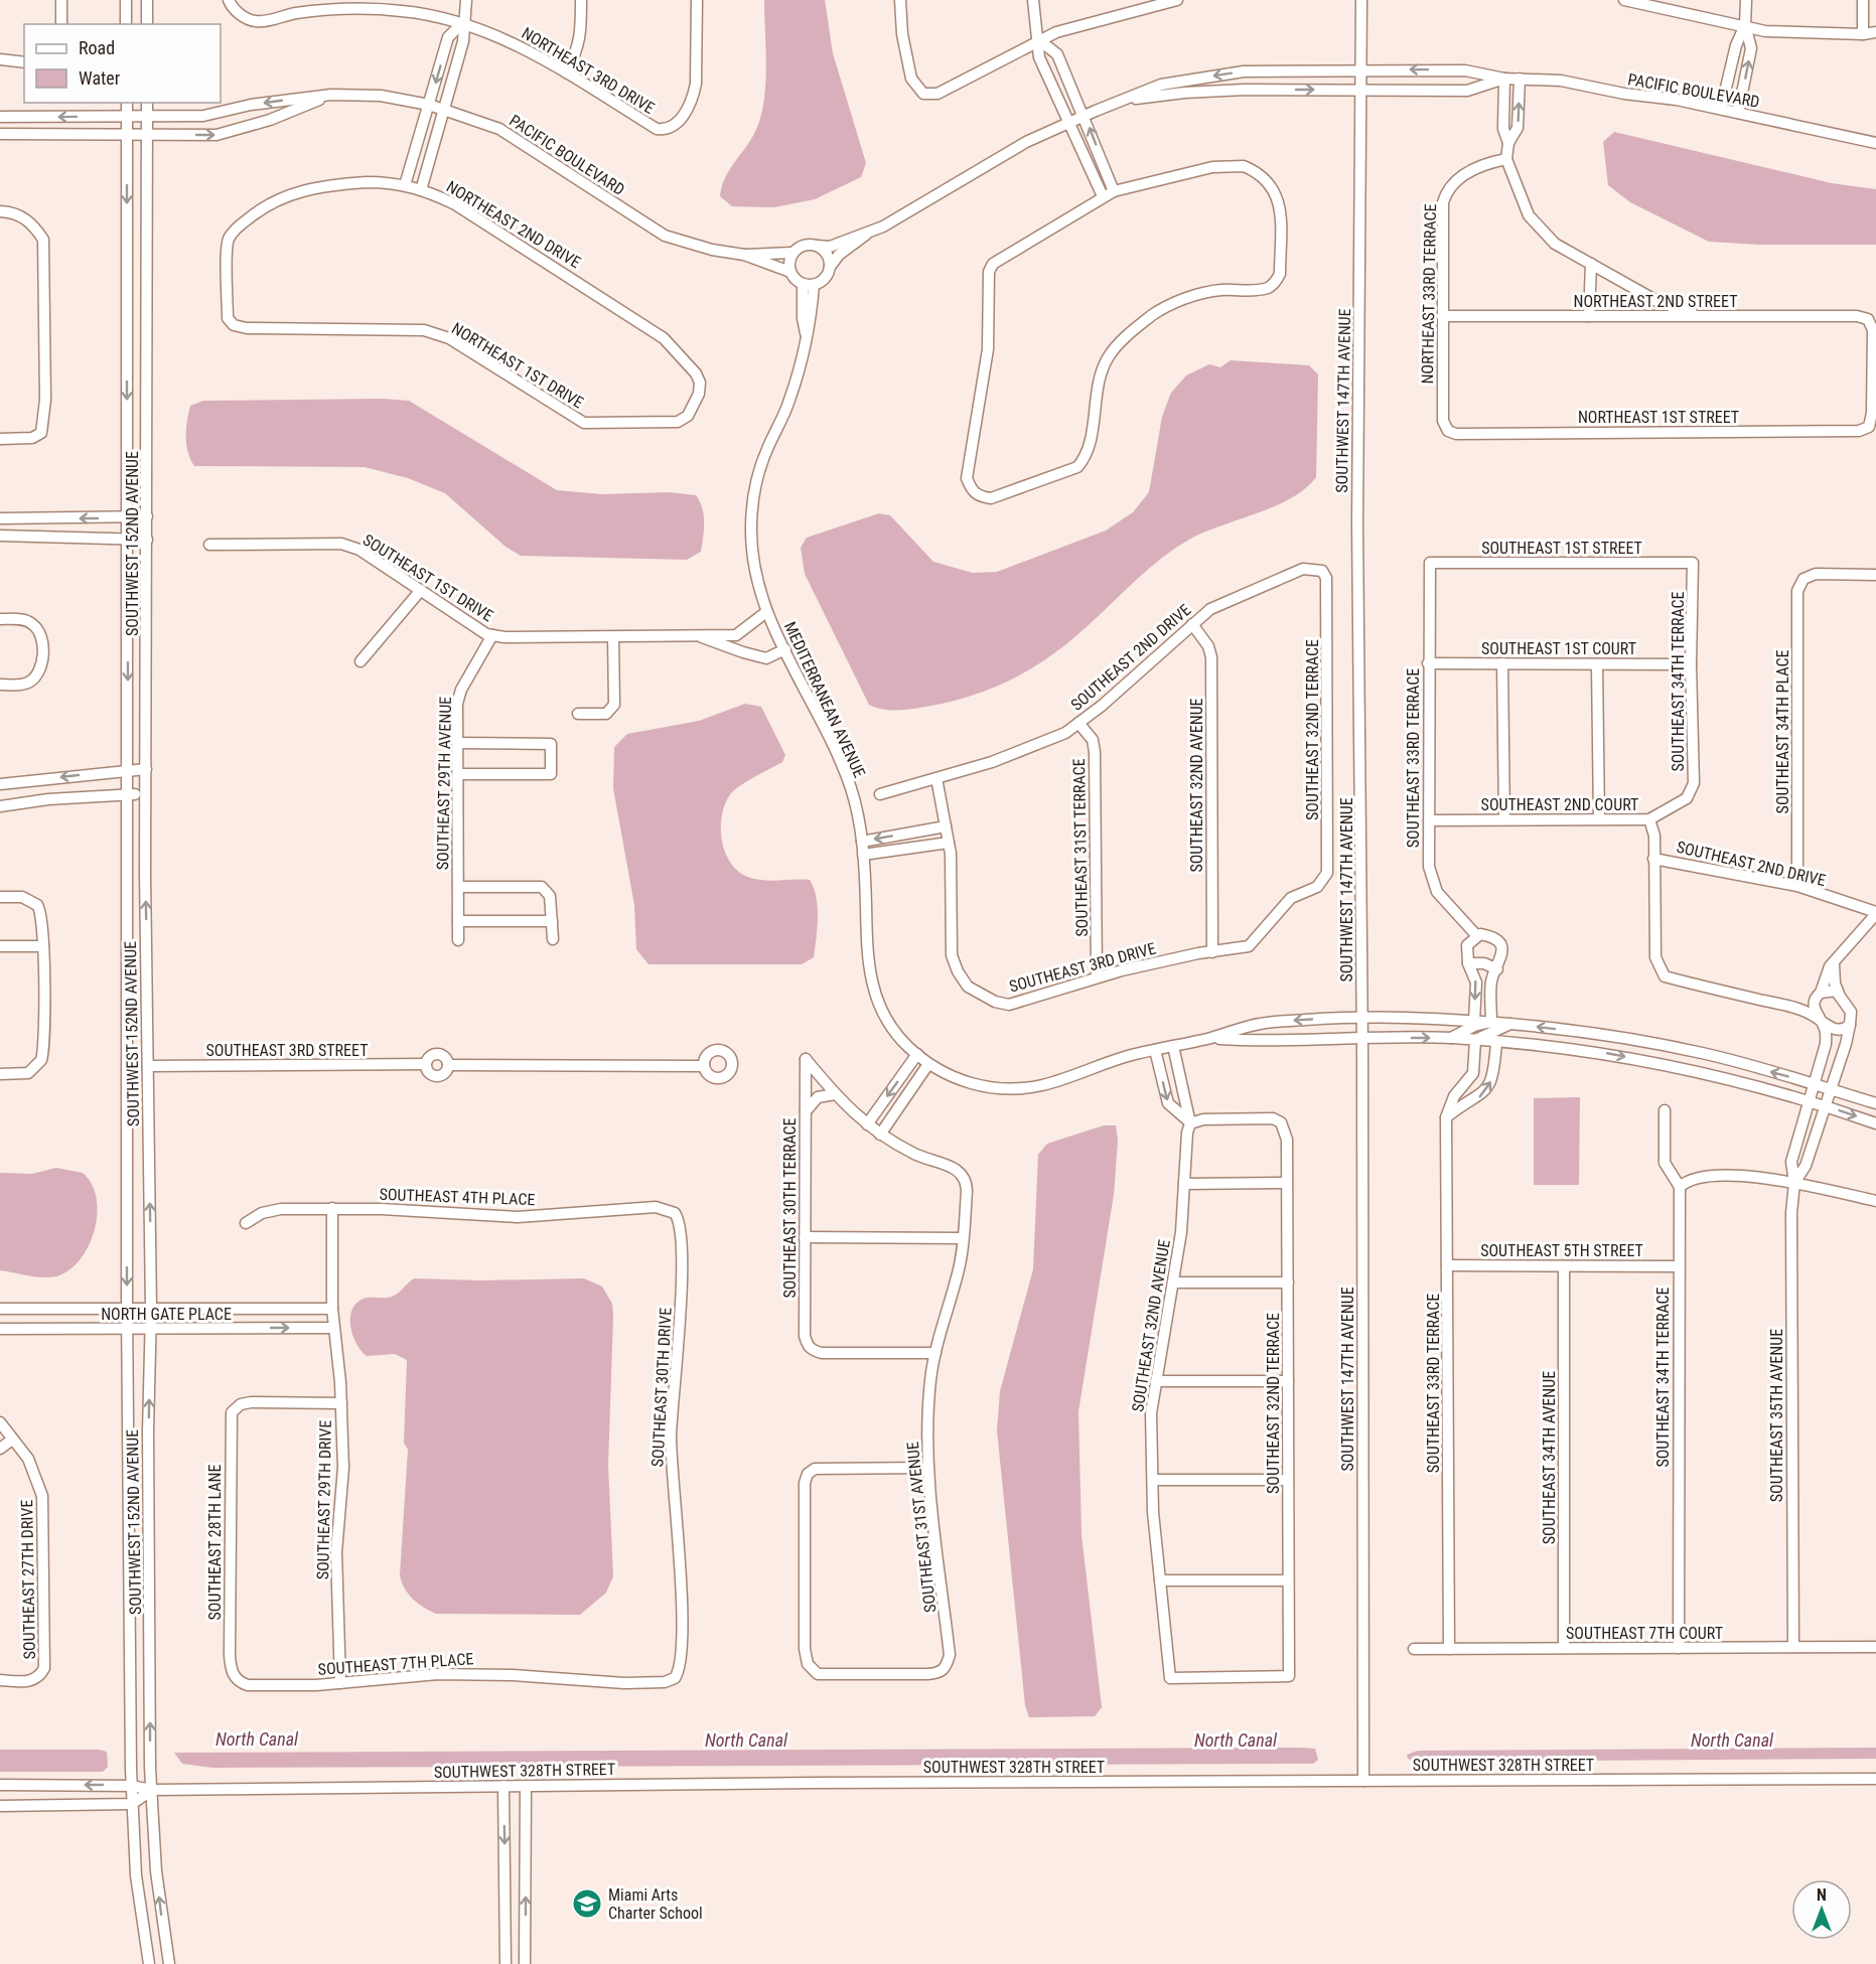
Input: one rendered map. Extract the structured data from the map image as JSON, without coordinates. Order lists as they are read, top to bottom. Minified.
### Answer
{"streets":{"street":["NORTHEAST 3RD DRIVE","PACIFIC BOULEVARD","NORTHEAST 2ND DRIVE","NORTHEAST 33RD TERRACE","NORTHEAST 2ND STREET","NORTHEAST 1ST DRIVE","SOUTHWEST 147TH AVENUE","NORTHEAST 1ST STREET","SOUTHWEST 152ND AVENUE","SOUTHEAST 1ST STREET","SOUTHEAST 1ST DRIVE","SOUTHEAST 1ST COURT","SOUTHEAST 2ND DRIVE","SOUTHEAST 34TH TERRACE","MEDITERRANEAN AVENUE","SOUTHEAST 32ND TERRACE","SOUTHEAST 34TH PLACE","SOUTHEAST 33RD TERRACE","SOUTHEAST 29TH AVENUE","SOUTHEAST 32ND AVENUE","SOUTHEAST 2ND COURT","SOUTHEAST 31ST TERRACE","SOUTHEAST 3RD DRIVE","SOUTHEAST 3RD STREET","SOUTHEAST 4TH PLACE","SOUTHEAST 30TH TERRACE","SOUTHEAST 5TH STREET","NORTH GATE PLACE","SOUTHEAST 30TH DRIVE","SOUTHEAST 35TH AVENUE","SOUTHEAST 34TH AVENUE","SOUTHEAST 29TH DRIVE","SOUTHEAST 31ST AVENUE","SOUTHEAST 28TH LANE","SOUTHEAST 27TH DRIVE","SOUTHEAST 7TH COURT","SOUTHEAST 7TH PLACE","SOUTHWEST 328TH STREET"]},"crossings":[["PACIFIC BOULEVARD","SOUTHWEST 147TH AVENUE"],["PACIFIC BOULEVARD","SOUTHWEST 152ND AVENUE"],["PACIFIC BOULEVARD","MEDITERRANEAN AVENUE"],["NORTHEAST 2ND DRIVE","NORTHEAST 1ST DRIVE"],["NORTHEAST 33RD TERRACE","NORTHEAST 2ND STREET"],["NORTHEAST 33RD TERRACE","NORTHEAST 1ST STREET"],["NORTHEAST 2ND STREET","NORTHEAST 1ST STREET"],["SOUTHWEST 147TH AVENUE","MEDITERRANEAN AVENUE"],["SOUTHWEST 147TH AVENUE","SOUTHWEST 328TH STREET"],["SOUTHWEST 152ND AVENUE","SOUTHEAST 3RD STREET"],["SOUTHWEST 152ND AVENUE","NORTH GATE PLACE"],["SOUTHWEST 152ND AVENUE","SOUTHWEST 328TH STREET"],["SOUTHEAST 1ST STREET","SOUTHEAST 34TH TERRACE"],["SOUTHEAST 1ST STREET","SOUTHEAST 33RD TERRACE"],["SOUTHEAST 1ST DRIVE","MEDITERRANEAN AVENUE"],["SOUTHEAST 1ST DRIVE","SOUTHEAST 29TH AVENUE"],["SOUTHEAST 1ST COURT","SOUTHEAST 34TH TERRACE"],["SOUTHEAST 1ST COURT","SOUTHEAST 33RD TERRACE"],["SOUTHEAST 2ND DRIVE","SOUTHEAST 32ND TERRACE"],["SOUTHEAST 2ND DRIVE","SOUTHEAST 34TH PLACE"],["SOUTHEAST 2ND DRIVE","SOUTHEAST 32ND AVENUE"],["SOUTHEAST 2ND DRIVE","SOUTHEAST 31ST TERRACE"],["SOUTHEAST 2ND DRIVE","SOUTHEAST 3RD DRIVE"],["SOUTHEAST 34TH TERRACE","SOUTHEAST 2ND COURT"],["SOUTHEAST 34TH TERRACE","SOUTHEAST 5TH STREET"],["SOUTHEAST 34TH TERRACE","SOUTHEAST 7TH COURT"],["MEDITERRANEAN AVENUE","SOUTHEAST 33RD TERRACE"],["MEDITERRANEAN AVENUE","SOUTHEAST 32ND AVENUE"],["MEDITERRANEAN AVENUE","SOUTHEAST 35TH AVENUE"],["SOUTHEAST 32ND TERRACE","SOUTHEAST 32ND AVENUE"],["SOUTHEAST 32ND TERRACE","SOUTHEAST 3RD DRIVE"],["SOUTHEAST 33RD TERRACE","SOUTHEAST 2ND COURT"],["SOUTHEAST 33RD TERRACE","SOUTHEAST 5TH STREET"],["SOUTHEAST 33RD TERRACE","SOUTHEAST 7TH COURT"],["SOUTHEAST 32ND AVENUE","SOUTHEAST 3RD DRIVE"],["SOUTHEAST 31ST TERRACE","SOUTHEAST 3RD DRIVE"],["SOUTHEAST 4TH PLACE","SOUTHEAST 30TH DRIVE"],["SOUTHEAST 4TH PLACE","SOUTHEAST 29TH DRIVE"],["SOUTHEAST 30TH TERRACE","SOUTHEAST 31ST AVENUE"],["SOUTHEAST 5TH STREET","SOUTHEAST 34TH AVENUE"],["NORTH GATE PLACE","SOUTHEAST 29TH DRIVE"],["SOUTHEAST 30TH DRIVE","SOUTHEAST 7TH PLACE"],["SOUTHEAST 35TH AVENUE","SOUTHEAST 7TH COURT"],["SOUTHEAST 34TH AVENUE","SOUTHEAST 7TH COURT"],["SOUTHEAST 29TH DRIVE","SOUTHEAST 28TH LANE"],["SOUTHEAST 29TH DRIVE","SOUTHEAST 7TH PLACE"],["SOUTHEAST 28TH LANE","SOUTHEAST 7TH PLACE"]],"water":["North Canal"],"places":{"school or university":["Miami Arts Charter School"]},"legend":["Road","Water"],"north":"top"}
